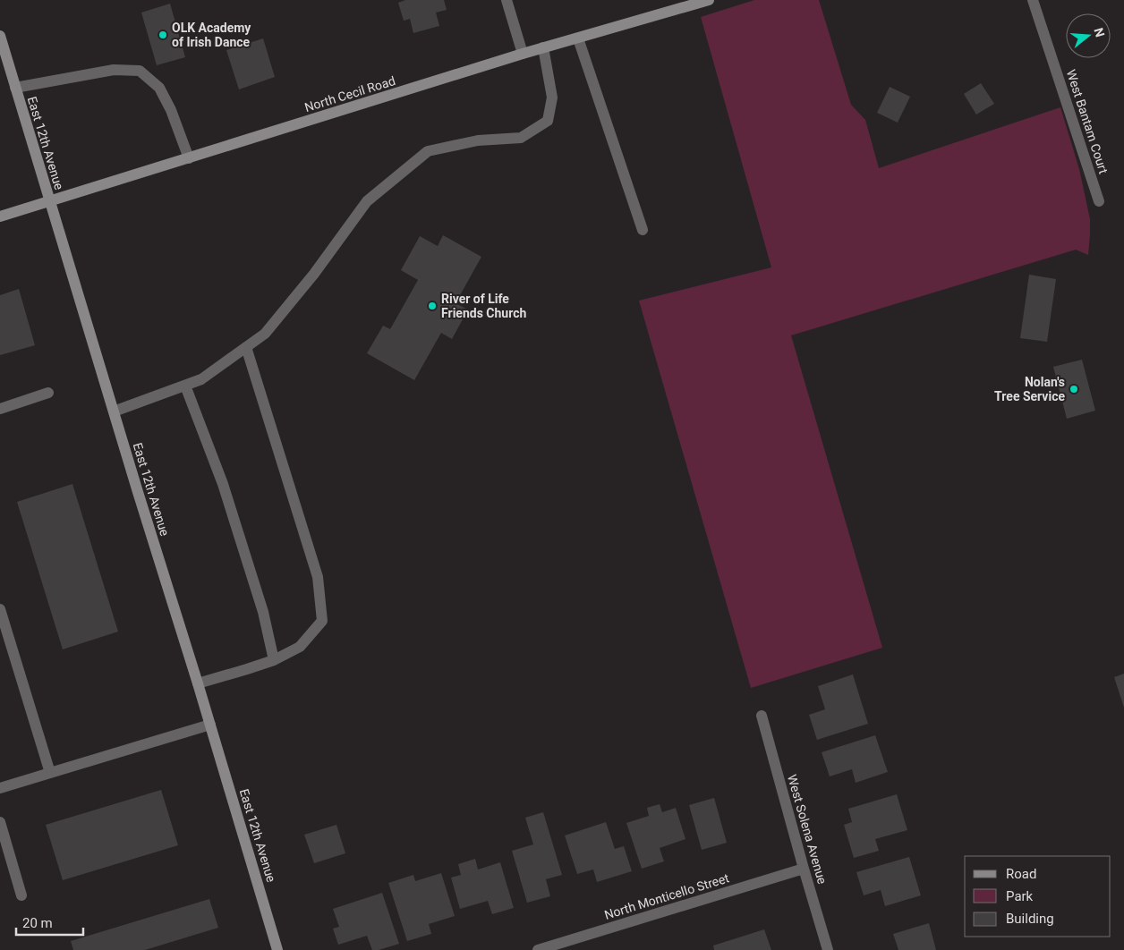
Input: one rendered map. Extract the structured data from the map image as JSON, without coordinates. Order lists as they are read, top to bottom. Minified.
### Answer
{"streets":{"street":["North Cecil Road","West Bantam Court","East 12th Avenue","West Solena Avenue","North Monticello Street"]},"crossings":[["North Cecil Road","East 12th Avenue"],["West Solena Avenue","North Monticello Street"]],"places":["OLK Academy of Irish Dance","River of Life Friends Church","Nolan's Tree Service"],"legend":["Road","Park","Building"],"scale_bar":"20 m","north":"right"}
